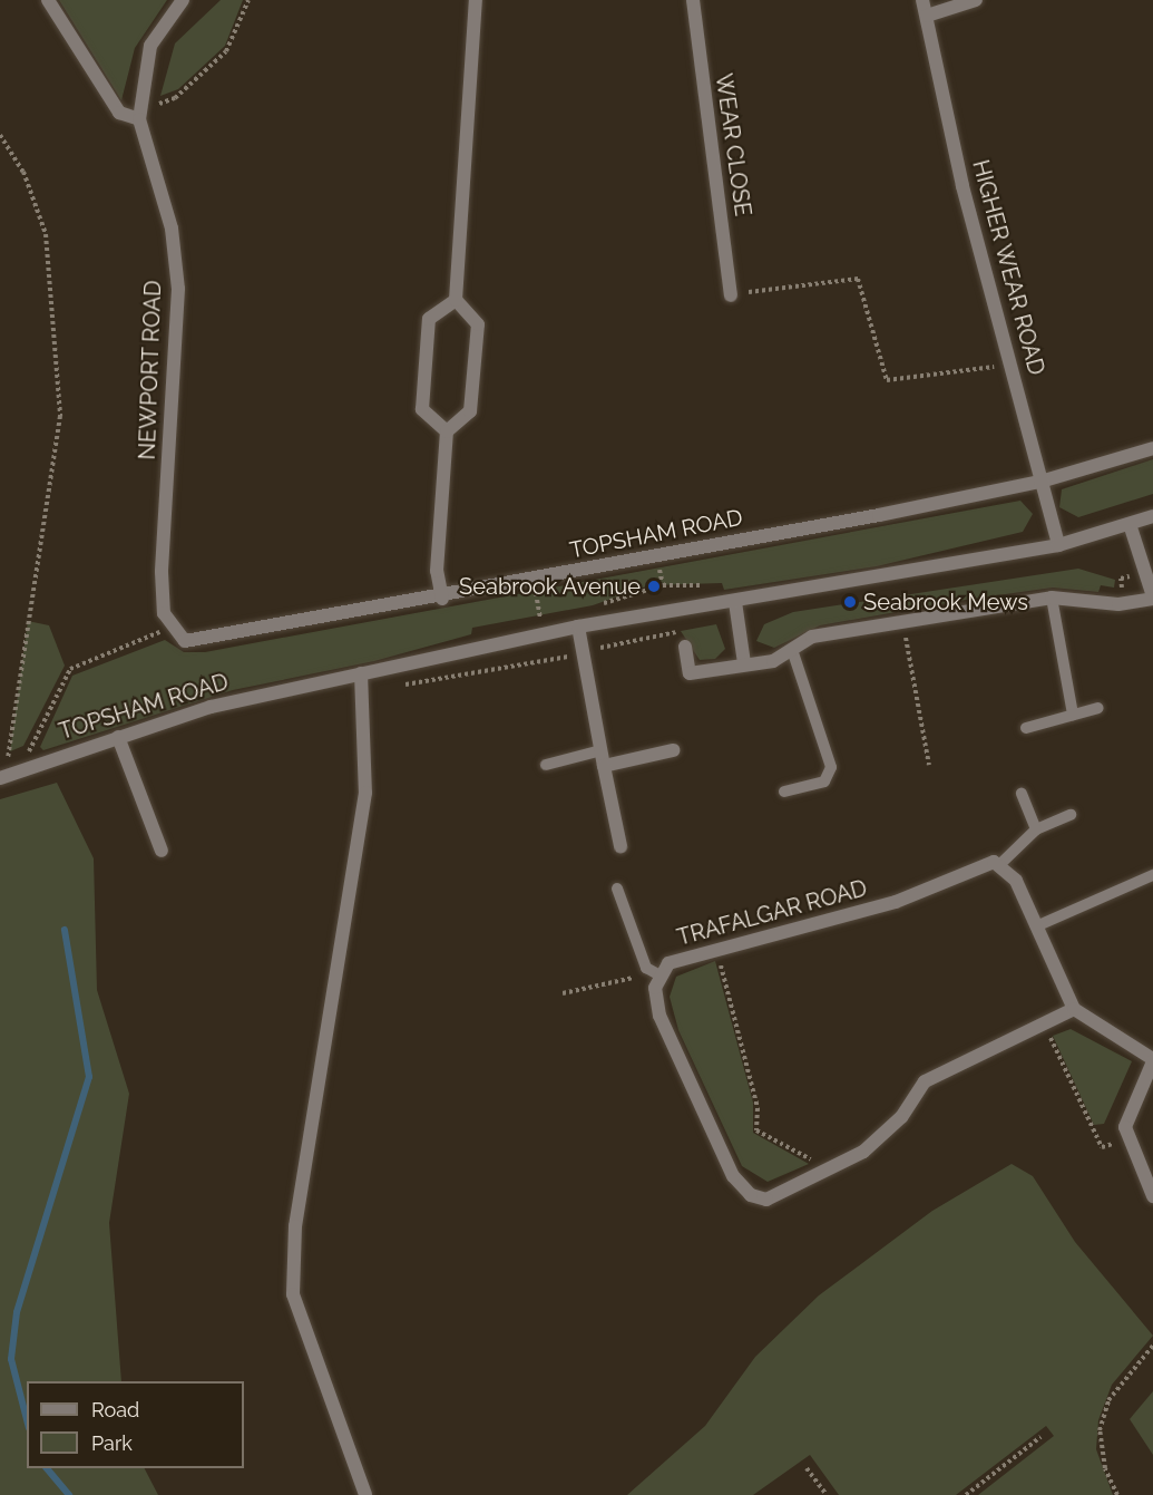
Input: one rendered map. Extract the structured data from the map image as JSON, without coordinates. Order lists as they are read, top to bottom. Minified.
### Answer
{"streets":{"street":["WEAR CLOSE","HIGHER WEAR ROAD","NEWPORT ROAD","TOPSHAM ROAD","TRAFALGAR ROAD"]},"crossings":[["HIGHER WEAR ROAD","TOPSHAM ROAD"],["NEWPORT ROAD","TOPSHAM ROAD"]],"places":["Seabrook Avenue","Seabrook Mews"],"legend":["Road","Park"]}
